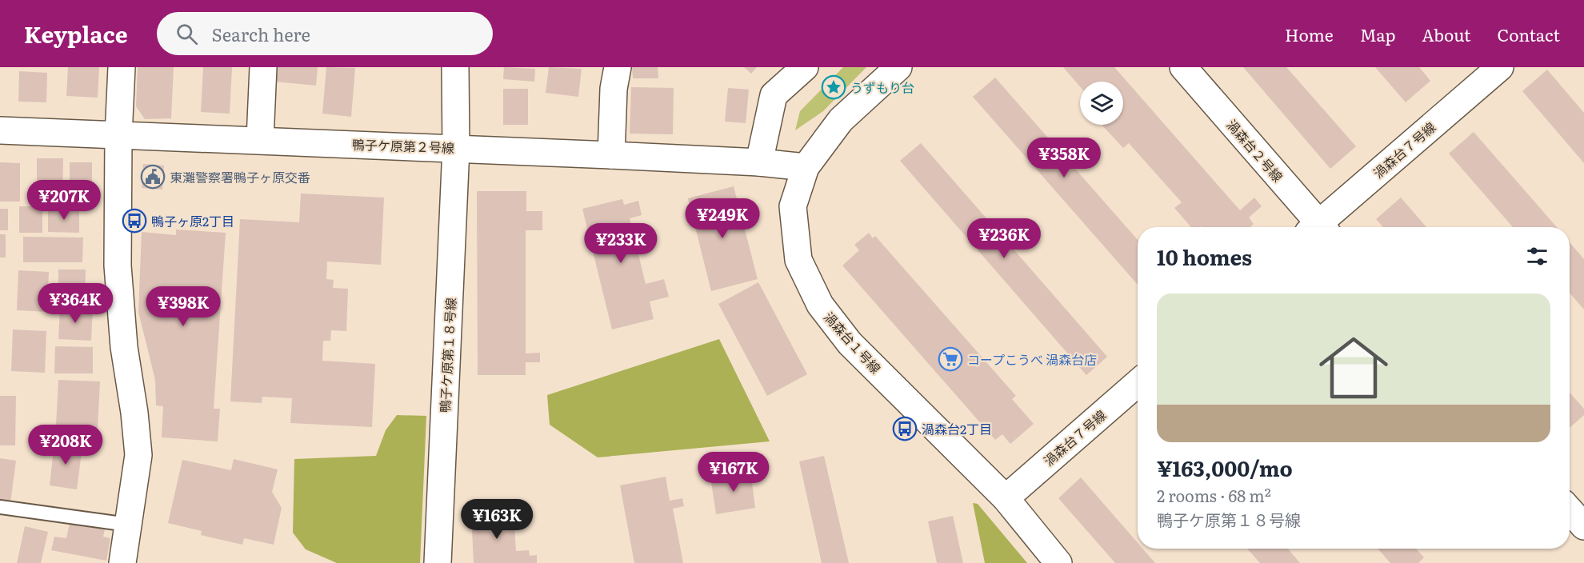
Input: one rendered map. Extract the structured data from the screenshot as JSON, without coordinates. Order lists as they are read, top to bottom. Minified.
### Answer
{"streets":{"street":["鴨子ケ原第２号線","渦森台７号線","渦森台２号線","渦森台１号線","鴨子ケ原第１８号線"]},"crossings":[["鴨子ケ原第２号線","渦森台１号線"],["鴨子ケ原第２号線","鴨子ケ原第１８号線"],["渦森台７号線","渦森台１号線"]],"places":{"place":["うずもり台"],"public building":["東灘警察署鴨子ヶ原交番"],"bus stop":["鴨子ヶ原2丁目","渦森台2丁目"],"supermarket":["コープこうべ 渦森台店"]},"page":{"header":"Keyplace","search":"Search here","nav":["Home","Map","About","Contact"],"price":["¥358K","¥207K","¥249K","¥236K","¥233K","¥364K","¥398K","¥208K","¥167K","¥163K"],"heading":"10 homes","list":[{"name":"¥163,000/mo","note":"2 rooms · 68 m² · 鴨子ケ原第１８号線"}]}}
